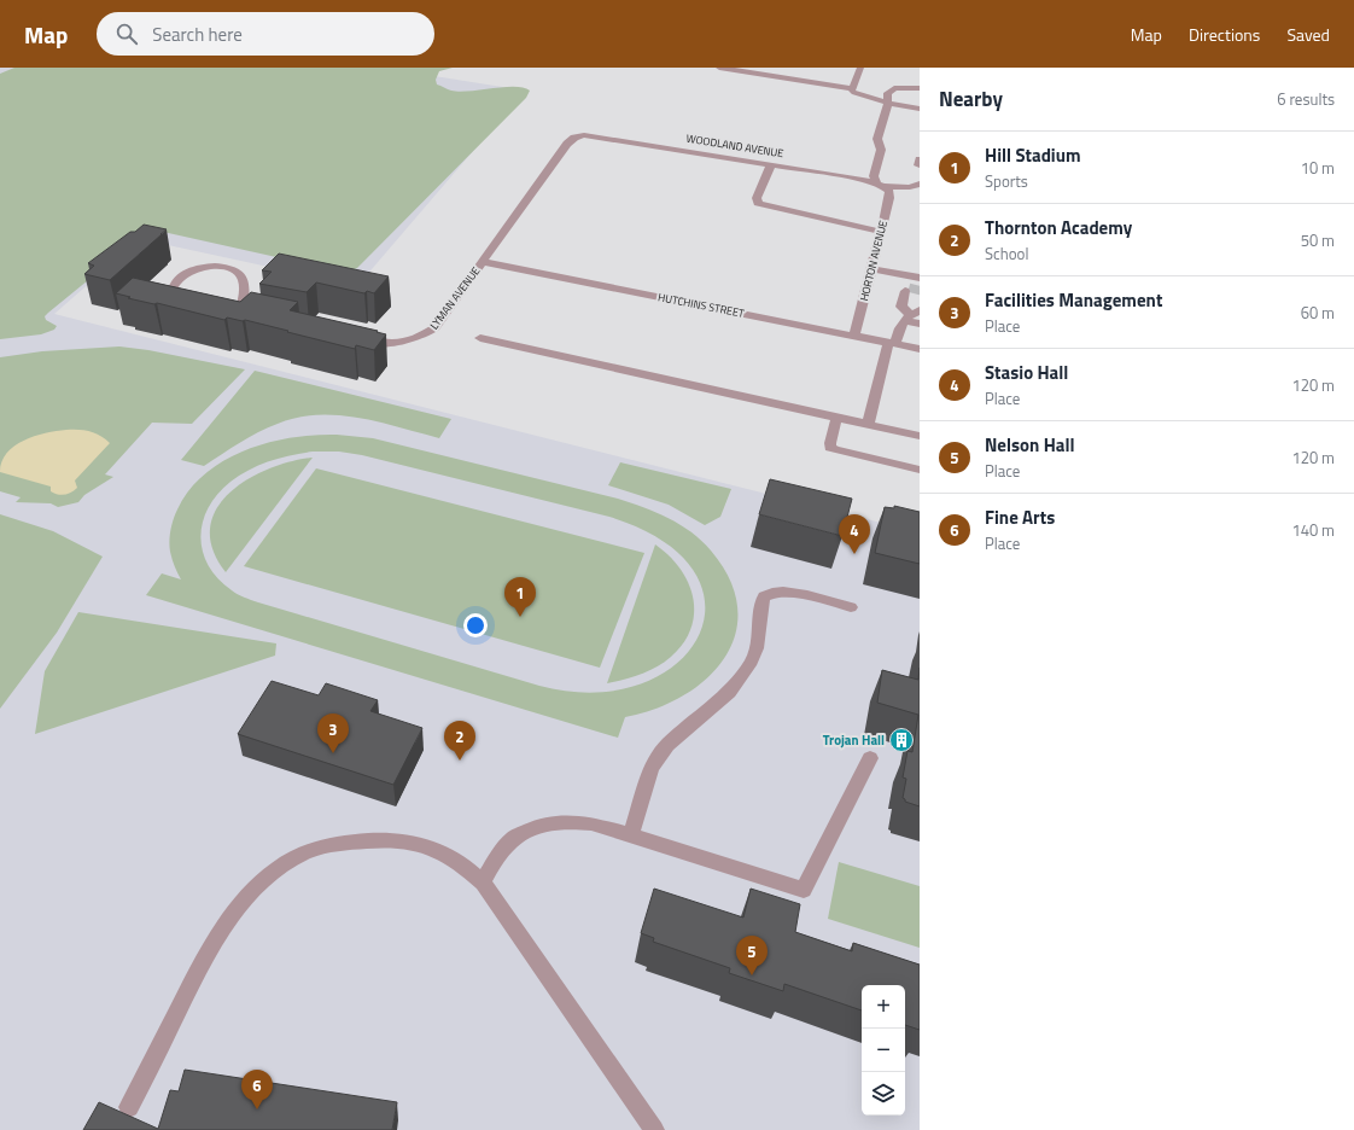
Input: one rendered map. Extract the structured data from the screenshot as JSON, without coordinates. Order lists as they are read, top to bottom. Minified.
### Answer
{"streets":{"street":["WOODLAND AVENUE","HORTON AVENUE","LYMAN AVENUE","HUTCHINS STREET"]},"crossings":[["WOODLAND AVENUE","HORTON AVENUE"],["WOODLAND AVENUE","LYMAN AVENUE"],["HORTON AVENUE","HUTCHINS STREET"],["LYMAN AVENUE","HUTCHINS STREET"]],"places":{"building":["Trojan Hall"]},"page":{"header":"Map","search":"Search here","nav":["Map","Directions","Saved"],"heading":["Nearby","6 results"],"list":[{"mark":"1","name":"Hill Stadium","note":"Sports","value":"10 m"},{"mark":"2","name":"Thornton Academy","note":"School","value":"50 m"},{"mark":"3","name":"Facilities Management","note":"Place","value":"60 m"},{"mark":"4","name":"Stasio Hall","note":"Place","value":"120 m"},{"mark":"5","name":"Nelson Hall","note":"Place","value":"120 m"},{"mark":"6","name":"Fine Arts","note":"Place","value":"140 m"}],"pins":["4","1","3","2","5","6"],"map_buttons":["+","−"]}}
